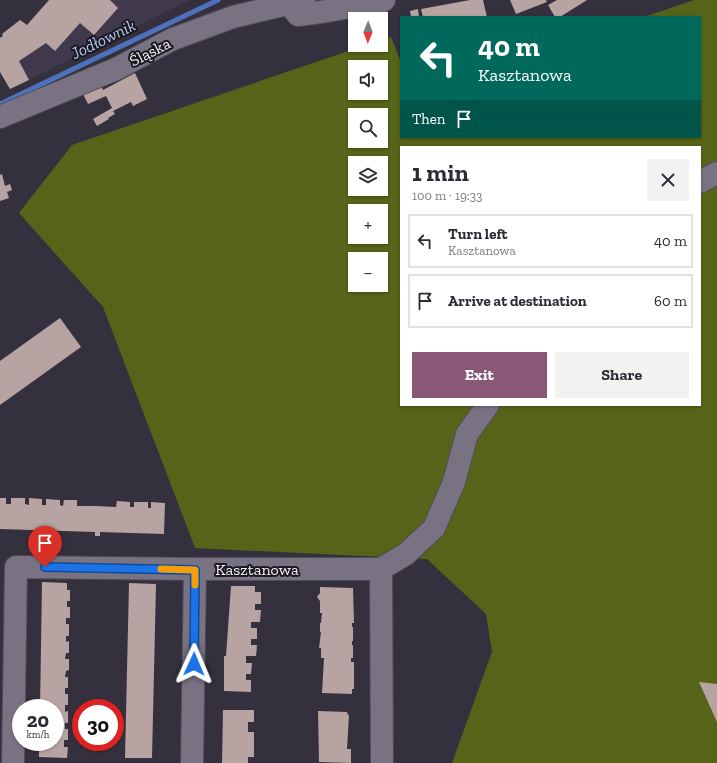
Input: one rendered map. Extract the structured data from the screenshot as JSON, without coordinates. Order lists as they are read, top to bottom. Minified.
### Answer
{"streets":{"street":["Śląska","Kasztanowa"]},"water":["Jodłownik"],"north":"bottom","page":{"map_buttons":["+","−"],"turn":["40 m","Kasztanowa"],"then":"Then","heading":["1 min","100 m · 19:33"],"list":[{"name":"Turn left","note":"Kasztanowa","value":"40 m"},{"name":"Arrive at destination","value":"60 m"}],"buttons":["Exit","Share"],"speed":"20 km/h","limit":"30"}}
